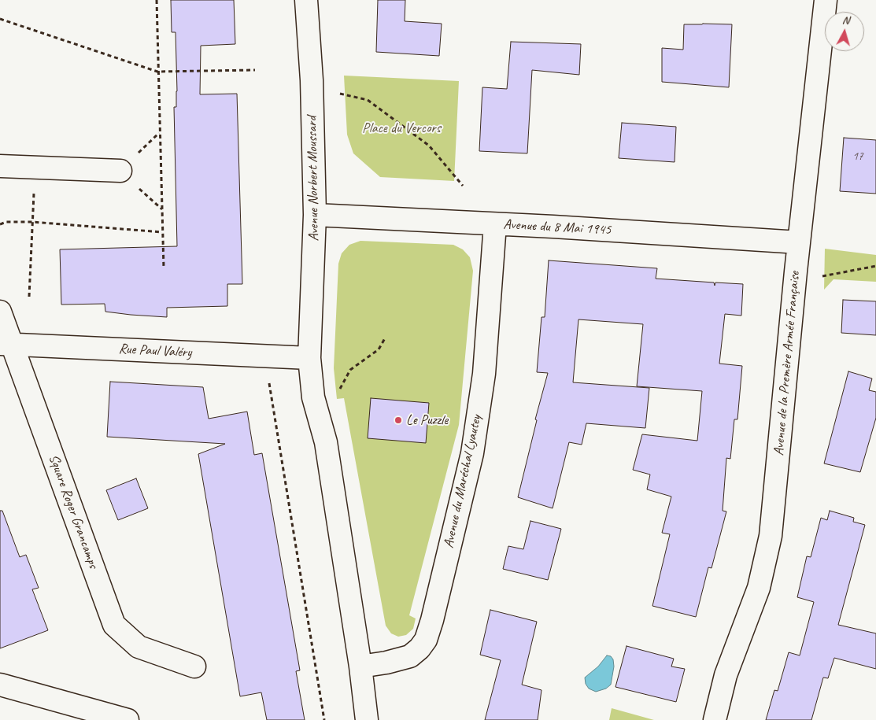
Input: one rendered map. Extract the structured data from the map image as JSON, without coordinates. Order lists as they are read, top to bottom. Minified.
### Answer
{"streets":{"street":["Avenue Norbert Moussard","Avenue du 8 Mai 1945","Rue Paul Valéry","Avenue de la Premère Armée Française","Avenue du Maréchal Lyautey","Square Roger Grancamps"]},"crossings":[["Avenue Norbert Moussard","Avenue du 8 Mai 1945"],["Avenue Norbert Moussard","Rue Paul Valéry"],["Avenue du 8 Mai 1945","Avenue de la Premère Armée Française"],["Avenue du 8 Mai 1945","Avenue du Maréchal Lyautey"],["Rue Paul Valéry","Square Roger Grancamps"]],"parks":["Place du Vercors"],"places":["Le Puzzle"],"house_numbers":["17"],"north":"top"}
